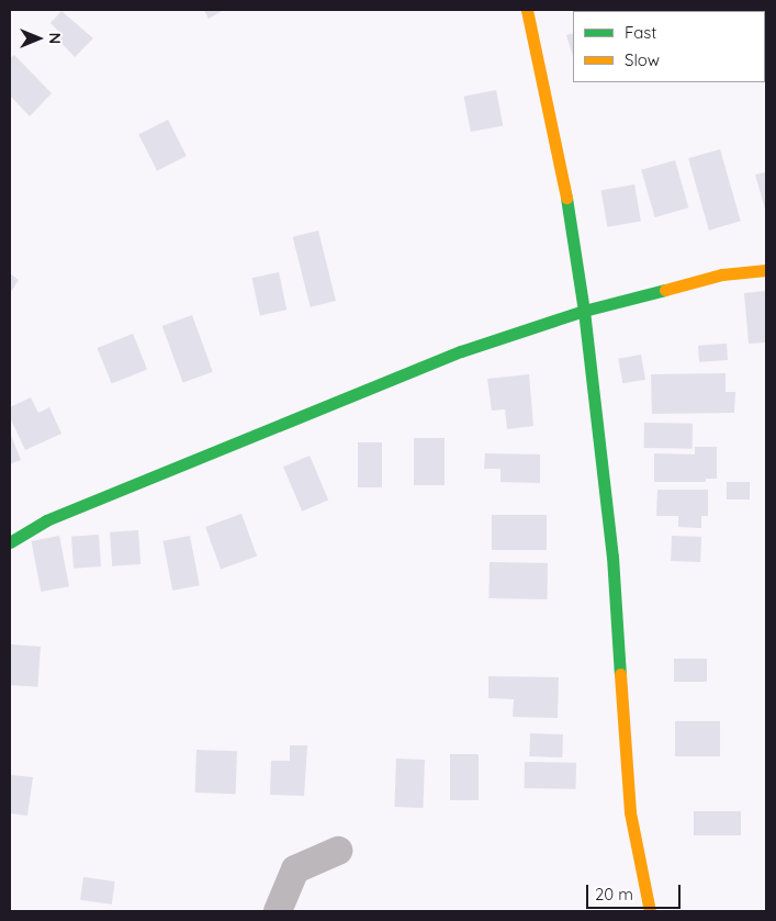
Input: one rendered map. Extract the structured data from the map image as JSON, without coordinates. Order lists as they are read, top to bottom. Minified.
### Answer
{"legend":["Fast","Slow"],"scale_bar":"20 m","north":"right"}
